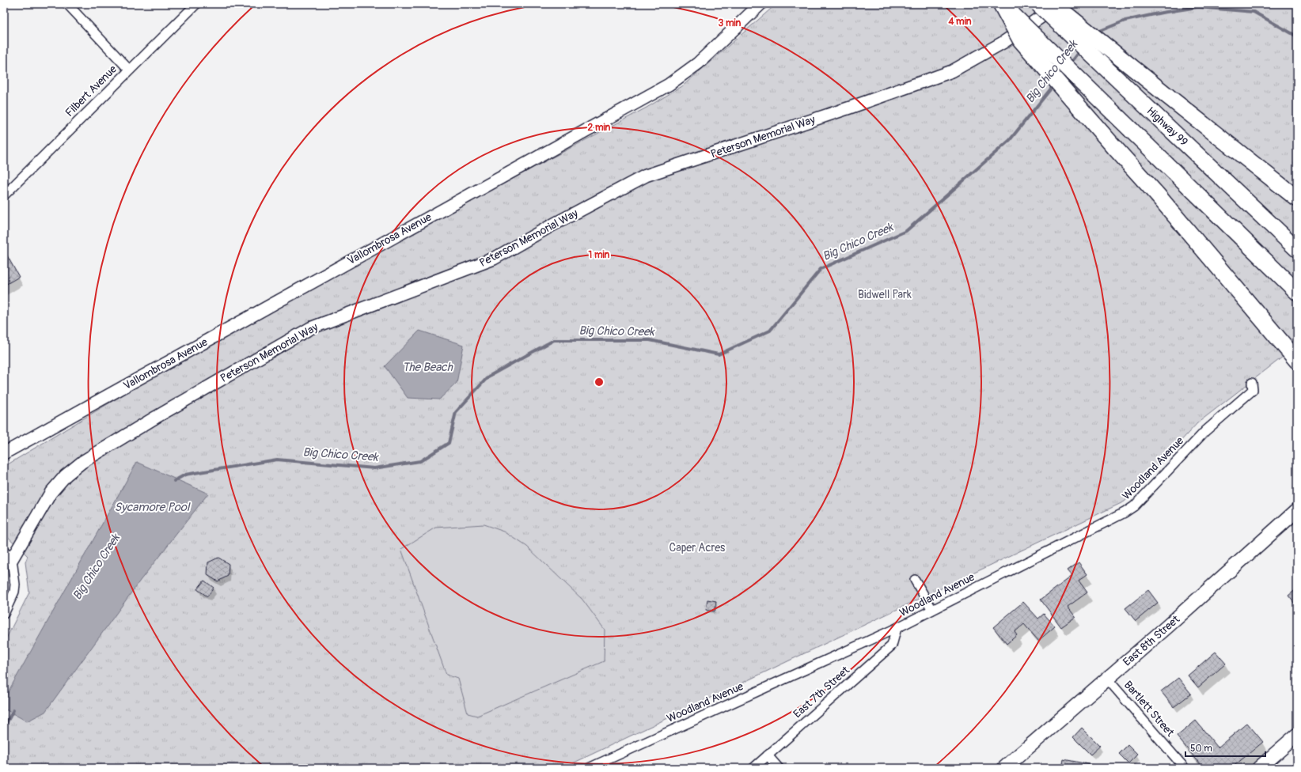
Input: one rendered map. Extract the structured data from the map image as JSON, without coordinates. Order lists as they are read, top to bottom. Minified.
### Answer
{"streets":{"highway":["Highway 99"],"main road":["East 8th Street"],"street":["Filbert Avenue","Peterson Memorial Way","Vallombrosa Avenue","Woodland Avenue","East 7th Street","Bartlett Street"]},"crossings":[["Woodland Avenue","East 7th Street"],["East 8th Street","Bartlett Street"]],"water":["Big Chico Creek","The Beach","Sycamore Pool"],"parks":["Bidwell Park","Caper Acres"],"scale_bar":"50 m","rings":["4 min","3 min","2 min","1 min"]}
